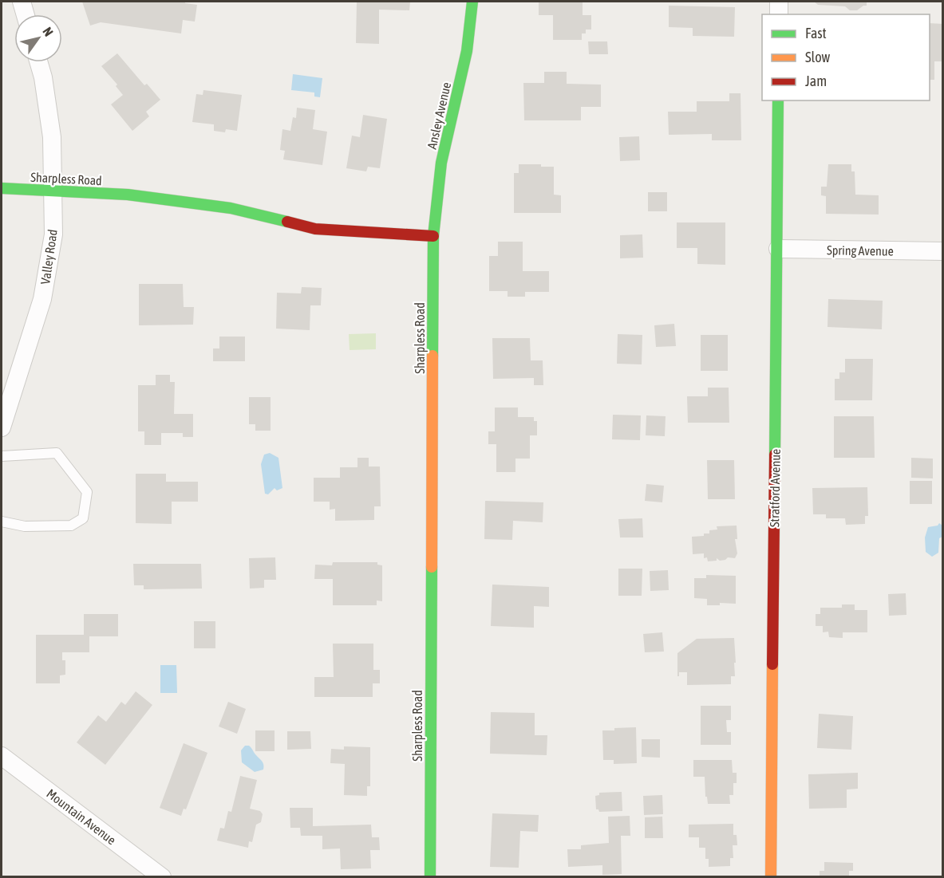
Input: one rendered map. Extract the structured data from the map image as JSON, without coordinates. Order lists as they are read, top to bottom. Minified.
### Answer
{"streets":{"street":["Ansley Avenue","Sharpless Road","Spring Avenue","Valley Road","Stratford Avenue","Mountain Avenue"]},"crossings":[["Ansley Avenue","Sharpless Road"],["Sharpless Road","Valley Road"],["Spring Avenue","Stratford Avenue"]],"legend":["Fast","Slow","Jam"],"north":"top right"}
